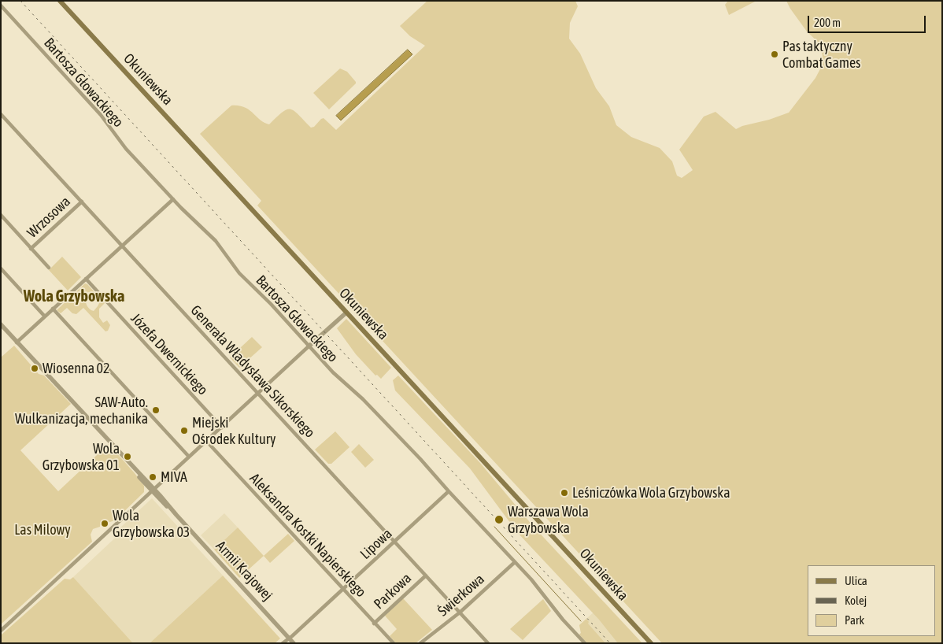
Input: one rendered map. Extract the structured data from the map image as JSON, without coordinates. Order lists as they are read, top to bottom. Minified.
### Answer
{"streets":{"main road":["Okuniewska"],"street":["Bartosza Głowackiego","Wrzosowa","Józefa Dwernickiego","Generała Władysława Sikorskiego","Aleksandra Kostki Napierskiego","Lipowa","Armii Krajowej","Parkowa","Świerkowa"]},"crossings":[["Bartosza Głowackiego","Lipowa"],["Bartosza Głowackiego","Świerkowa"],["Wrzosowa","Generała Władysława Sikorskiego"],["Generała Władysława Sikorskiego","Lipowa"],["Generała Władysława Sikorskiego","Parkowa"],["Generała Władysława Sikorskiego","Świerkowa"],["Aleksandra Kostki Napierskiego","Lipowa"],["Aleksandra Kostki Napierskiego","Parkowa"],["Lipowa","Armii Krajowej"]],"districts":["Wola Grzybowska"],"parks":["Las Milowy"],"places":["Pas taktyczny Combat Games","Wiosenna 02","SAW-Auto. Wulkanizacja, mechanika","Miejski Ośrodek Kultury","Wola Grzybowska 01","MIVA","Leśniczówka Wola Grzybowska","Warszawa Wola Grzybowska","Wola Grzybowska 03"],"legend":["Ulica","Kolej","Park"],"scale_bar":"200 m"}
